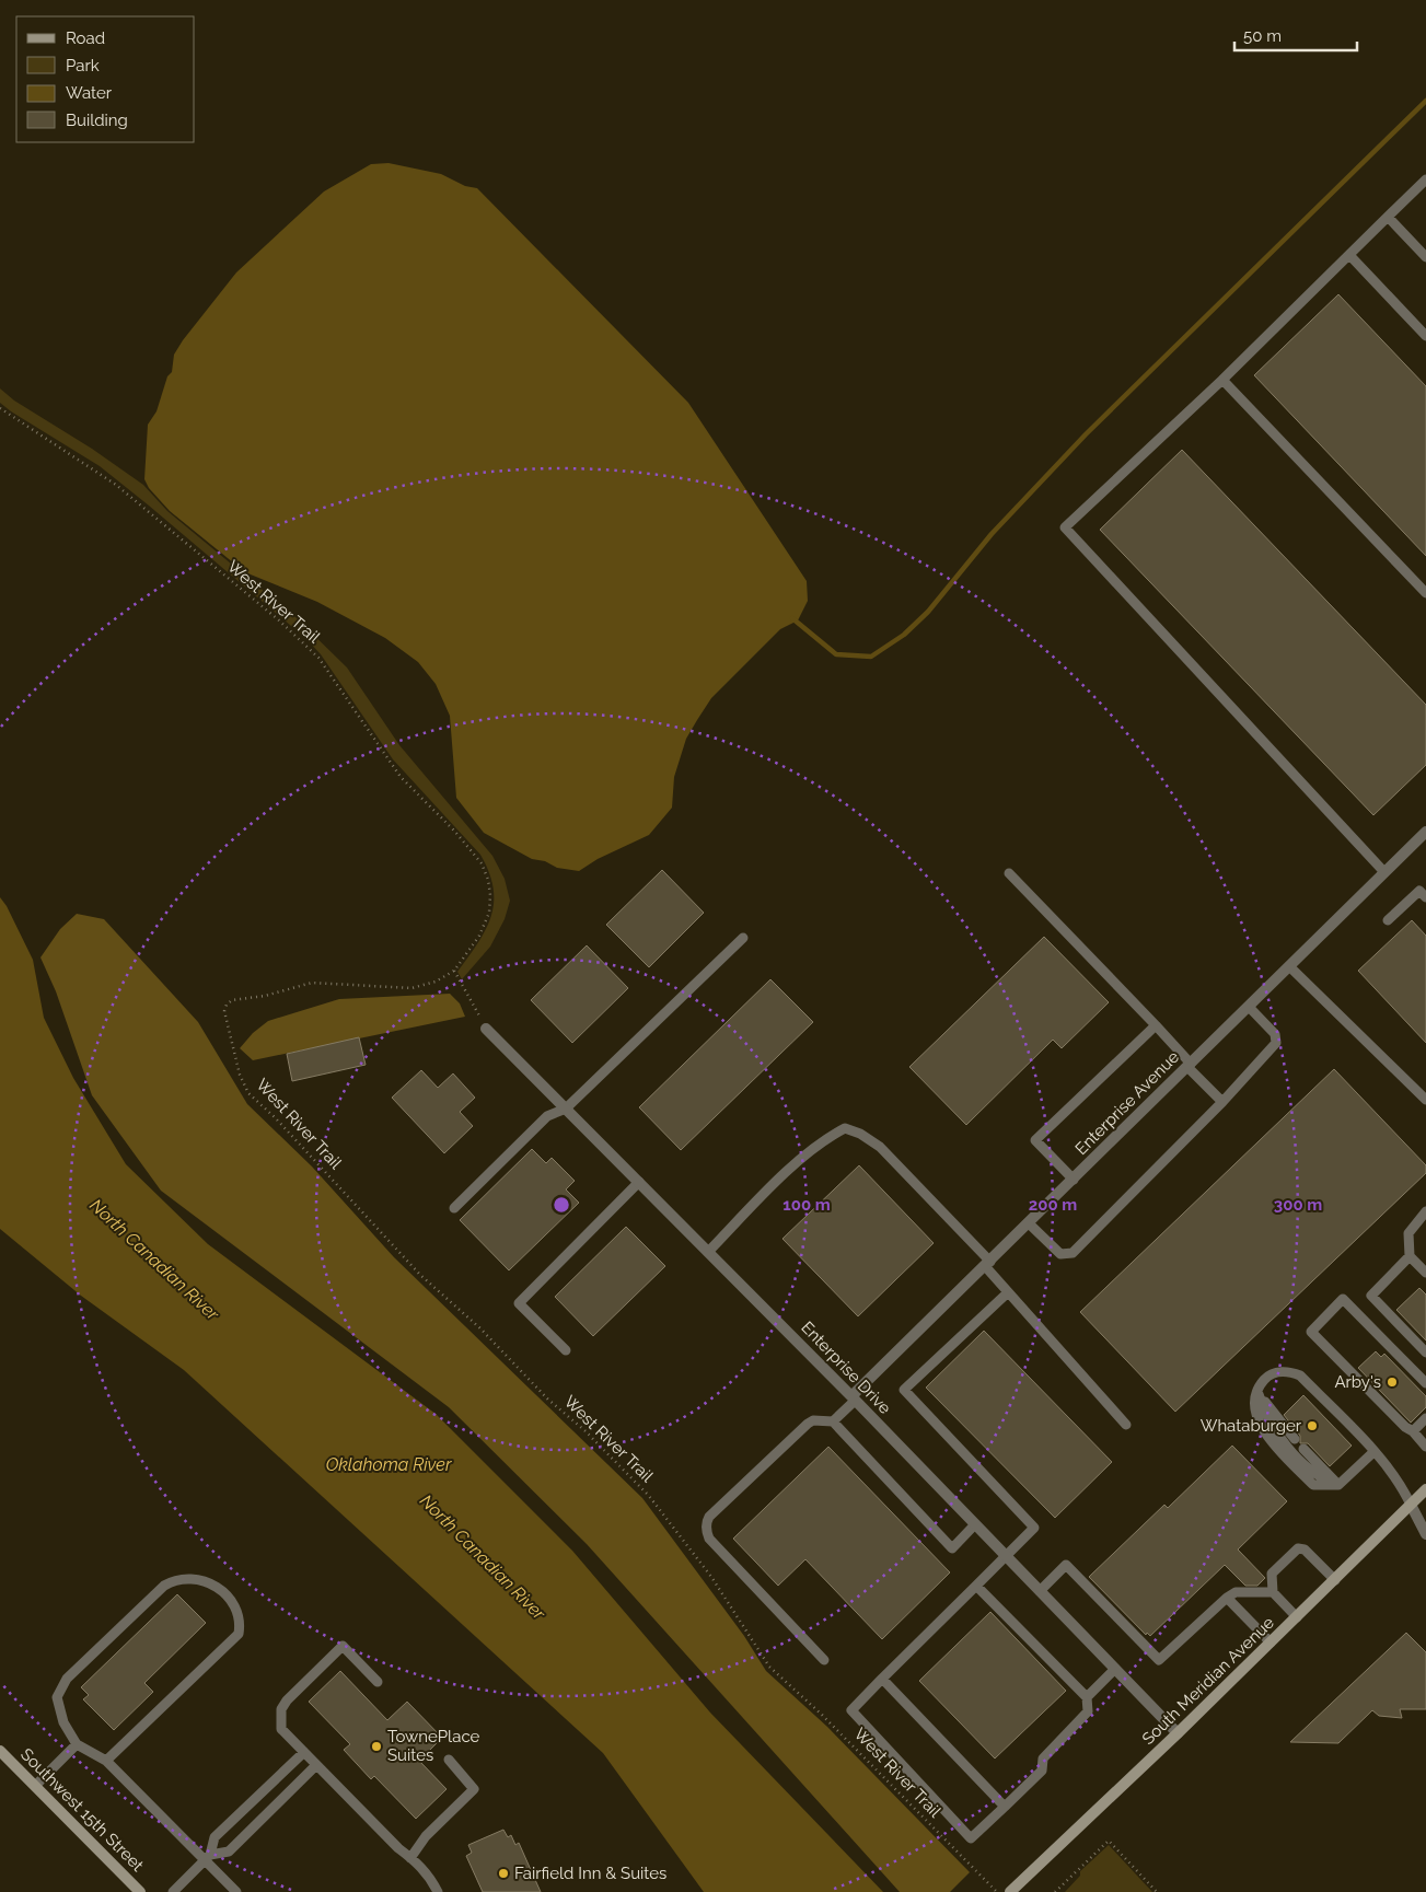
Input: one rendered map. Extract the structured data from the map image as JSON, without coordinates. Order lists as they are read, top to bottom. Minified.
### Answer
{"streets":{"main road":["South Meridian Avenue","Southwest 15th Street"],"street":["Enterprise Avenue","Enterprise Drive"],"path":["West River Trail"]},"crossings":[["Enterprise Avenue","Enterprise Drive"],["Enterprise Drive","South Meridian Avenue"]],"water":["North Canadian River","Oklahoma River"],"places":["Arby's","Whataburger","TownePlace Suites","Fairfield Inn & Suites"],"legend":["Road","Park","Water","Building"],"scale_bar":"50 m","rings":["100 m","200 m","300 m"]}
